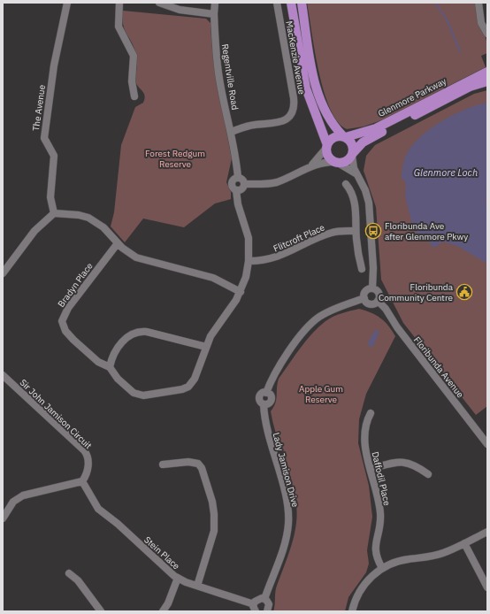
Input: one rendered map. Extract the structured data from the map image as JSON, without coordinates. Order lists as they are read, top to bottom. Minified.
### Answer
{"streets":{"main road":["Glenmore Parkway"],"street":["MacKenzie Avenue","Regentville Road","The Avenue","Flitcroft Place","Bradyn Place","Floribunda Avenue","Sir John Jamison Circuit","Lady Jamison Drive","Daffodil Place","Stein Place"]},"crossings":[["MacKenzie Avenue","Regentville Road"],["Floribunda Avenue","Lady Jamison Drive"],["Sir John Jamison Circuit","Stein Place"]],"water":["Glenmore Loch"],"parks":["Forest Redgum Reserve","Apple Gum Reserve"],"places":{"bus stop":["Floribunda Ave after Glenmore Pkwy"],"public building":["Floribunda Community Centre"]}}
